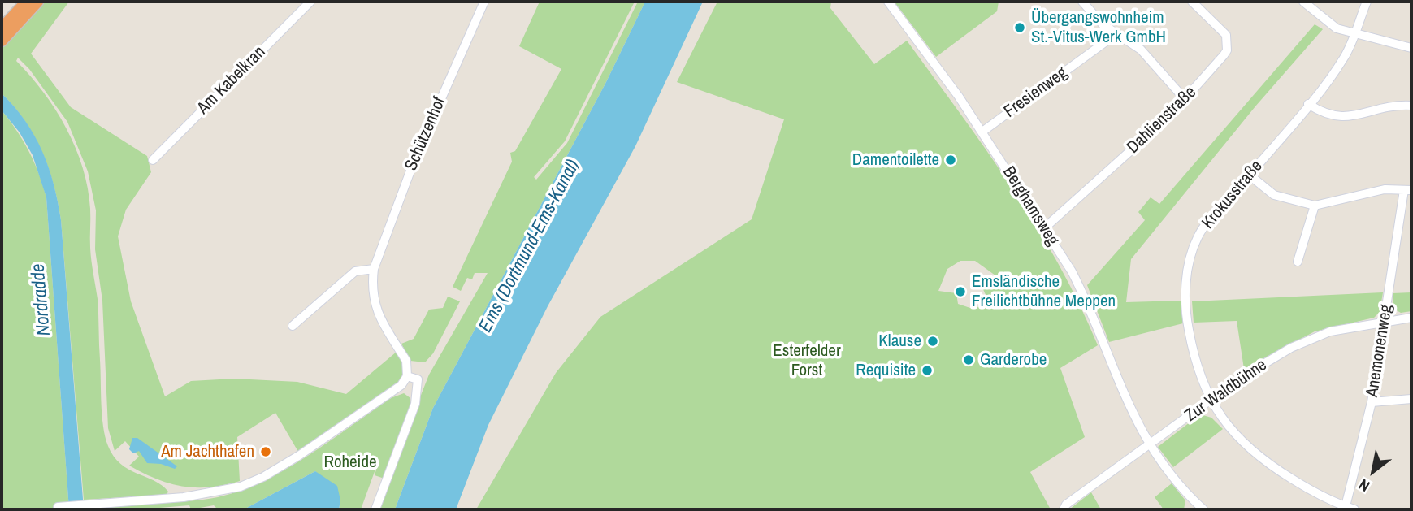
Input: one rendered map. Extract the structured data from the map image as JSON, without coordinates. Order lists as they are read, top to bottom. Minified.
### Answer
{"streets":{"street":["Am Kabelkran","Fresienweg","Dahlienstraße","Schützenhof","Krokusstraße","Berghamsweg","Anemonenweg","Zur Waldbühne"]},"crossings":[["Fresienweg","Berghamsweg"],["Dahlienstraße","Berghamsweg"],["Krokusstraße","Anemonenweg"],["Krokusstraße","Zur Waldbühne"],["Berghamsweg","Zur Waldbühne"],["Anemonenweg","Zur Waldbühne"]],"water":["Ems (Dortmund-Ems-Kanal)","Nordradde"],"parks":["Esterfelder Forst","Roheide"],"places":["Übergangswohnheim St.-Vitus-Werk GmbH","Damentoilette","Emsländische Freilichtbühne Meppen","Klause","Garderobe","Requisite","Am Jachthafen"],"north":"bottom left"}
